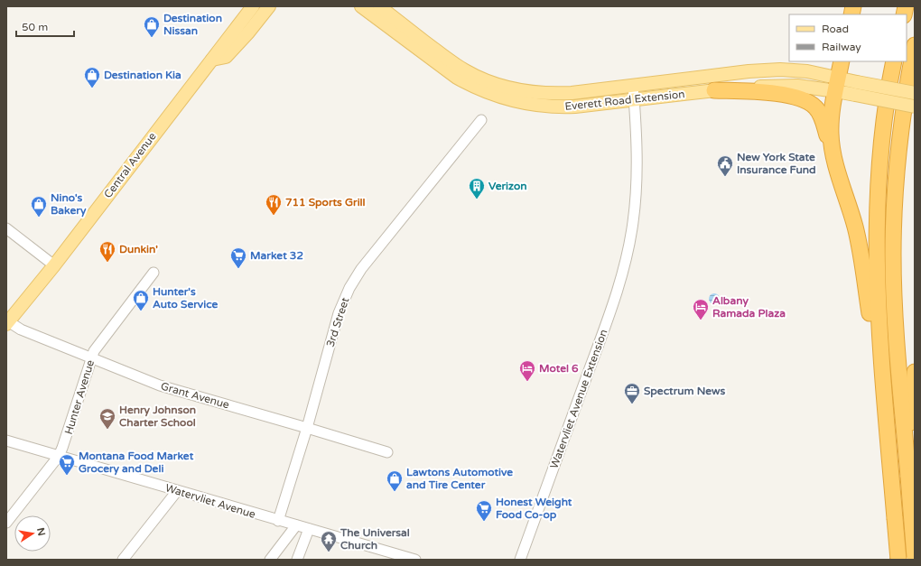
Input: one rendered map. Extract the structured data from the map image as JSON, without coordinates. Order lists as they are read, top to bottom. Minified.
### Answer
{"streets":{"main road":["Everett Road Extension","Central Avenue"],"street":["3rd Street","Grant Avenue","Hunter Avenue","Watervliet Avenue Extension","Watervliet Avenue"]},"crossings":[["Everett Road Extension","Watervliet Avenue Extension"],["Central Avenue","Grant Avenue"],["3rd Street","Grant Avenue"],["3rd Street","Watervliet Avenue"],["Grant Avenue","Hunter Avenue"],["Hunter Avenue","Watervliet Avenue"]],"places":{"shop":["Destination Nissan","Destination Kia","Nino's Bakery","Hunter's Auto Service","Lawtons Automotive and Tire Center"],"public building":["New York State Insurance Fund"],"building":["Verizon"],"restaurant":["711 Sports Grill","Dunkin'"],"supermarket":["Market 32","Montana Food Market Grocery and Deli","Honest Weight Food Co-op"],"hotel":["Albany Ramada Plaza","Motel 6"],"office":["Spectrum News"],"school or university":["Henry Johnson Charter School"],"temple":["The Universal Church"]},"legend":["Road","Railway"],"scale_bar":"50 m","north":"right"}
